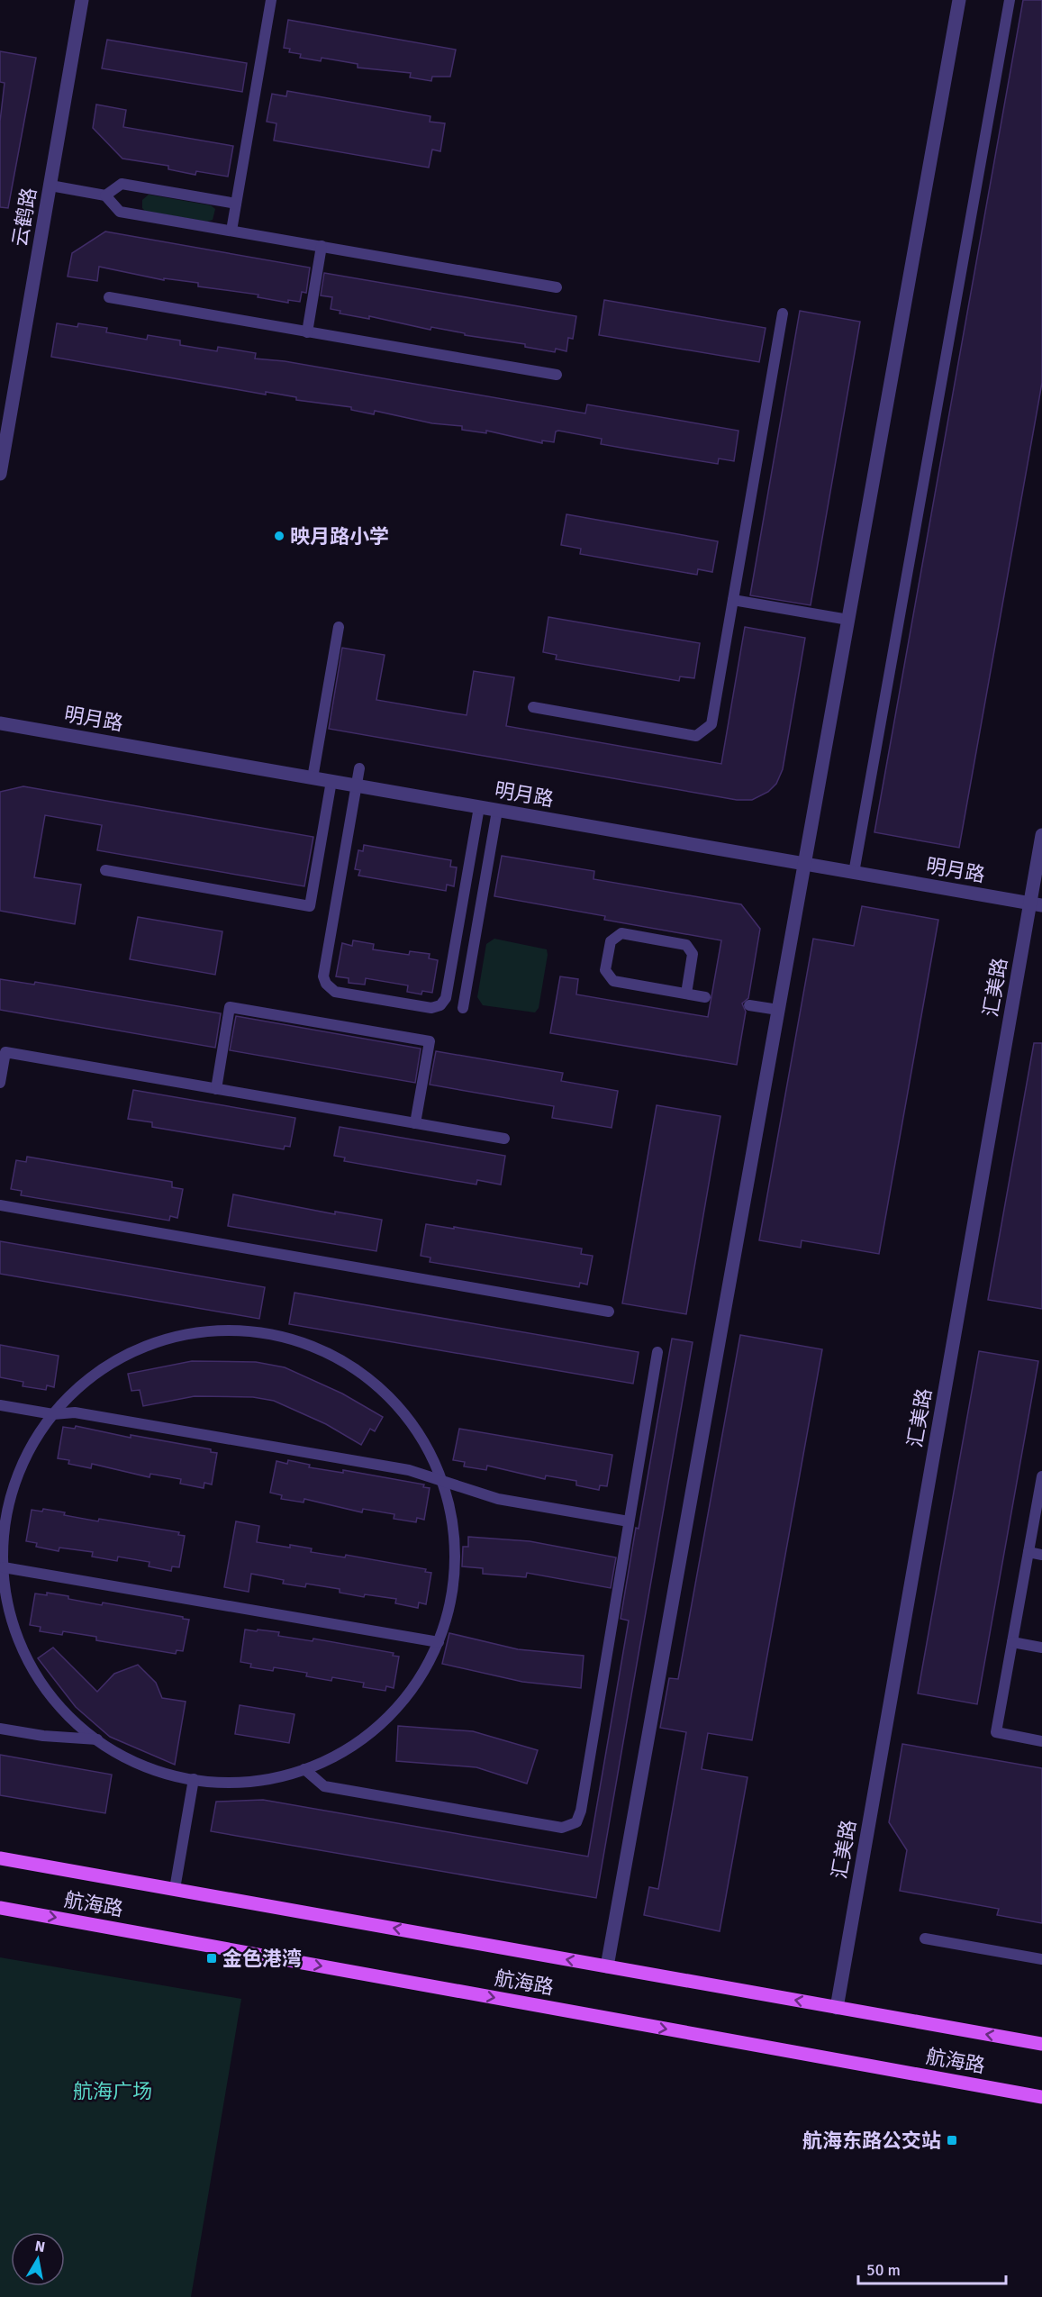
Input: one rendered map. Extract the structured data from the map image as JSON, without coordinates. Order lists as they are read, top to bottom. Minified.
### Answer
{"streets":{"main road":["航海路"],"street":["云鹤路","明月路","汇美路"]},"crossings":[["明月路","汇美路"],["汇美路","航海路"]],"parks":["航海广场"],"places":{"other":["映月路小学"],"transit":["金色港湾","航海东路公交站"]},"scale_bar":"50 m","north":"top"}
